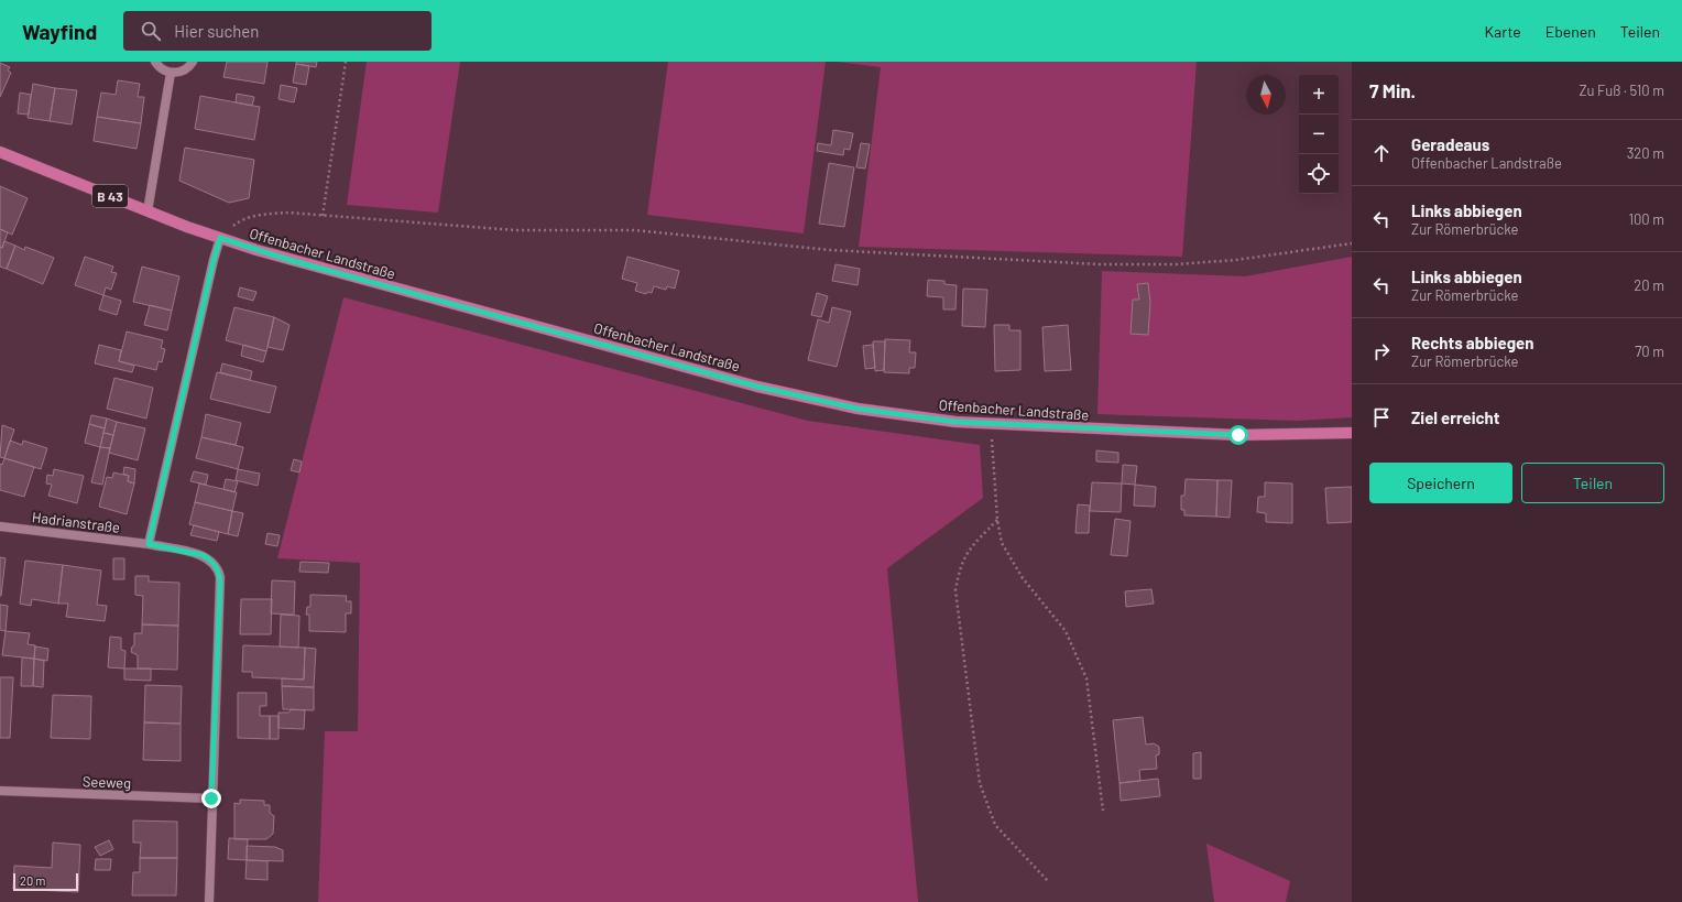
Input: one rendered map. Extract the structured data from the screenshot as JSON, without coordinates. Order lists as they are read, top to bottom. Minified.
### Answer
{"streets":{"main road":["B 43","Offenbacher Landstraße"],"street":["Hadrianstraße","Seeweg"]},"crossings":[["Hadrianstraße","Seeweg"]],"scale_bar":"20 m","north":"bottom","page":{"header":"Wayfind","search":"Hier suchen","nav":["Karte","Ebenen","Teilen"],"heading":["7 Min.","Zu Fuß · 510 m"],"map_buttons":["+","−"],"list":[["Geradeaus","Offenbacher Landstraße","320 m"],["Links abbiegen","Zur Römerbrücke","100 m"],["Links abbiegen","Zur Römerbrücke","20 m"],["Rechts abbiegen","Zur Römerbrücke","70 m"],"Ziel erreicht"],"buttons":["Speichern","Teilen"],"scale":"20 m"}}
